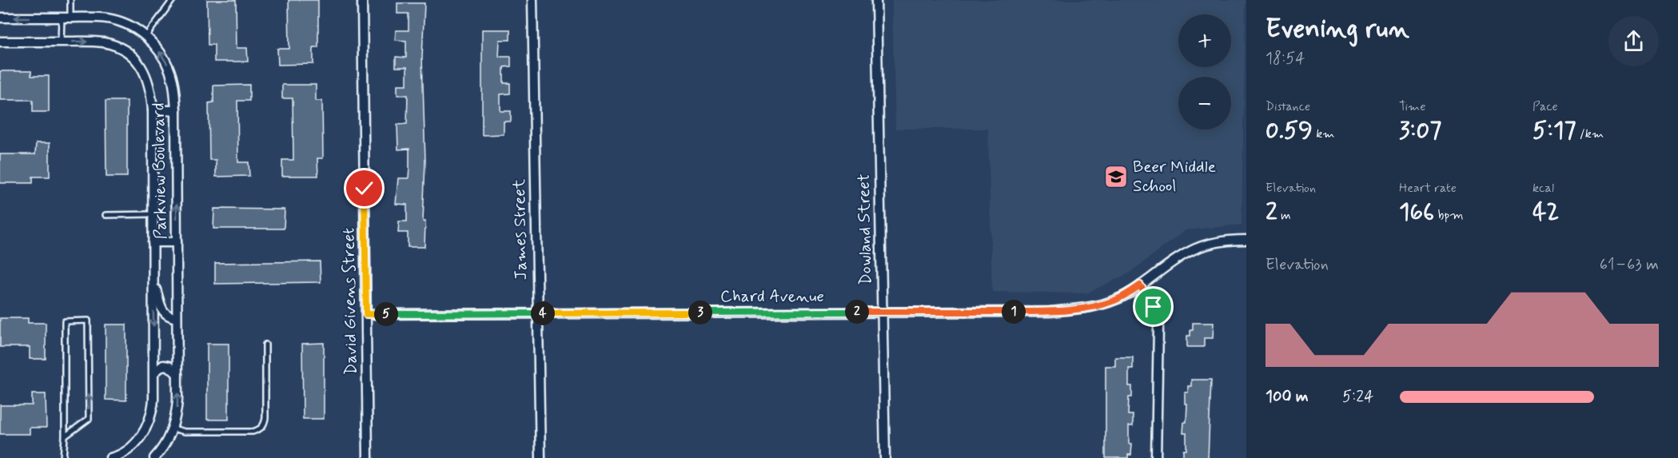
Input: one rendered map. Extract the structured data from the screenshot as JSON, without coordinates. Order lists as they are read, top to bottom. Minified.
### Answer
{"streets":{"street":["Parkview Boulevard","James Street","Dowland Street","Chard Avenue","David Givens Street"]},"crossings":[["James Street","Chard Avenue"],["Dowland Street","Chard Avenue"],["Chard Avenue","David Givens Street"]],"places":{"school or university":["Beer Middle School"]},"page":{"heading":["Evening run","18:54"],"map_buttons":["+","−"],"stats":[["Distance","0.59 km"],["Time","3:07"],["Pace","5:17 /km"],["Elevation","2 m"],["Heart rate","166 bpm"],["kcal","42"]],"chart":["Elevation","61–63 m"],"pins":["1","2","3","4","5"],"list":[{"name":"100 m","note":"5:24"}]}}
